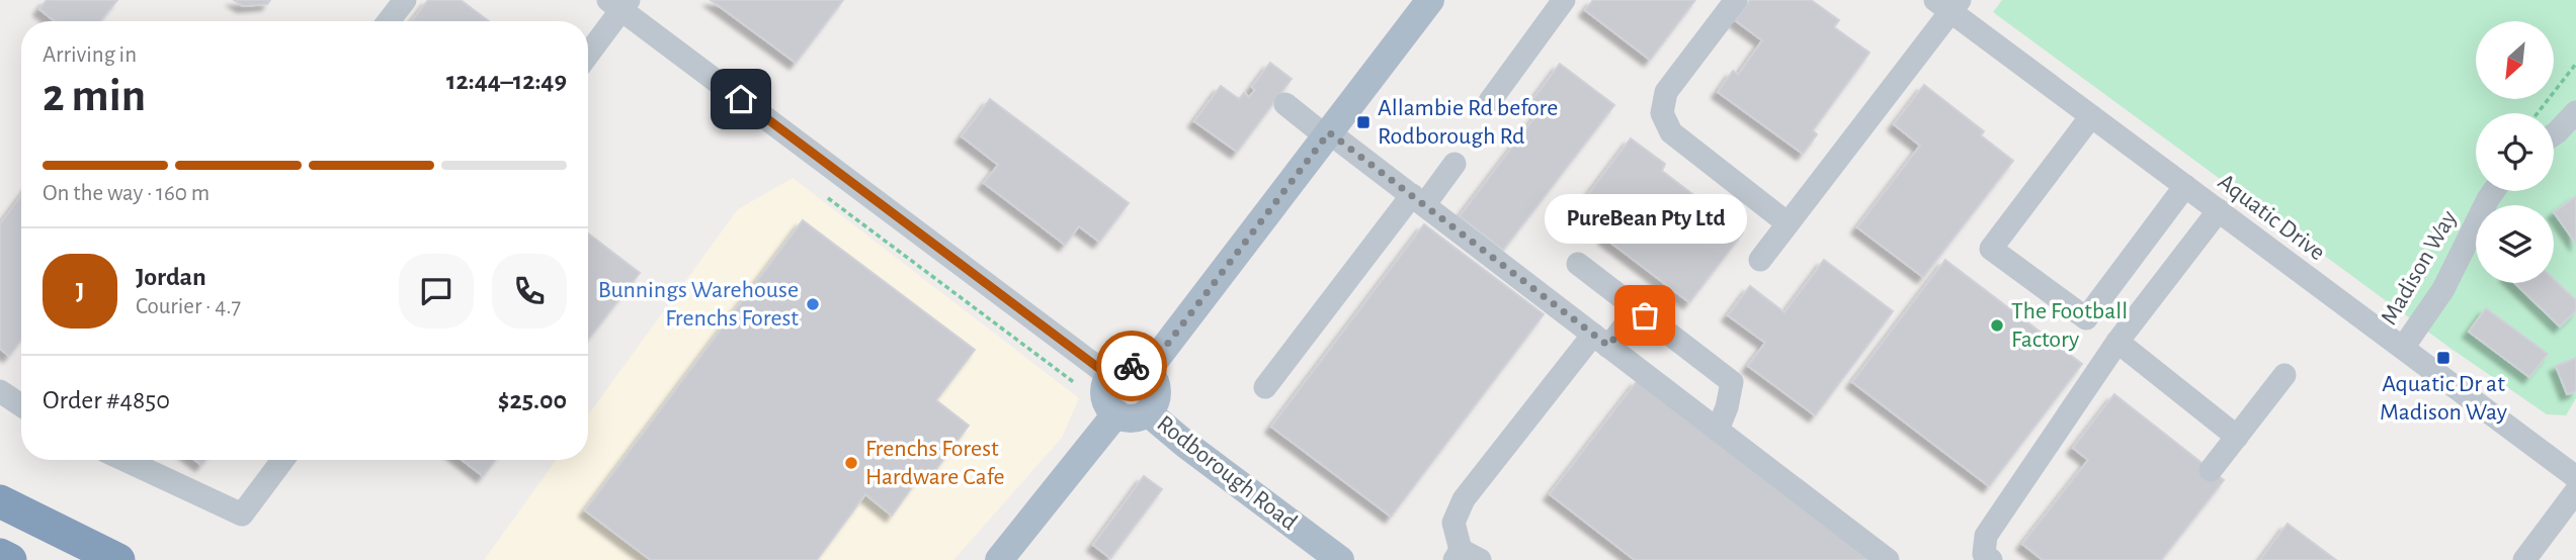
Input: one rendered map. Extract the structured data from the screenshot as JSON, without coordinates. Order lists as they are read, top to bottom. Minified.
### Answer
{"streets":{"main road":["Rodborough Road"],"street":["Aquatic Drive","Madison Way"]},"crossings":[["Aquatic Drive","Madison Way"]],"places":{"transit":["Allambie Rd before Rodborough Rd","Aquatic Dr at Madison Way"],"other":["Bunnings Warehouse Frenchs Forest","PureBean Pty Ltd","The Football Factory","Frenchs Forest Hardware Cafe"]},"north":"bottom left","page":{"heading":["2 min","Arriving in","12:44–12:49"],"panel":["Jordan","Courier · 4.7","Order #4850","$25.00"],"bar":"On the way · 160 m","bubble":"PureBean Pty Ltd","round":"J"}}
